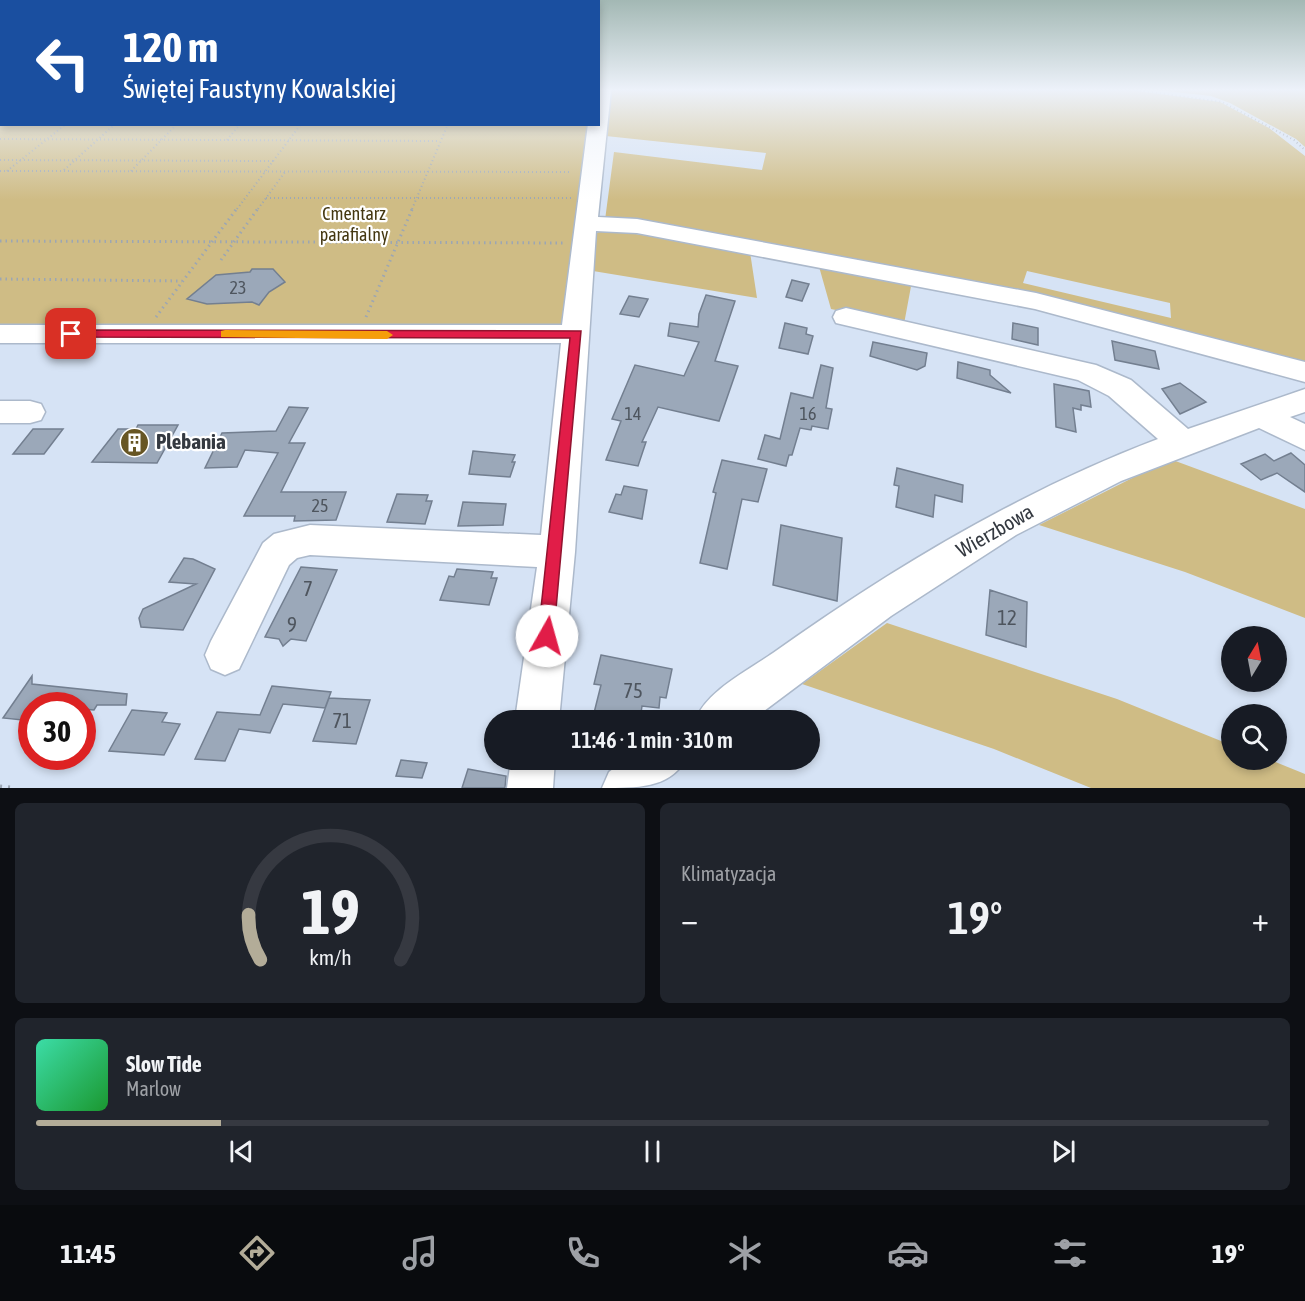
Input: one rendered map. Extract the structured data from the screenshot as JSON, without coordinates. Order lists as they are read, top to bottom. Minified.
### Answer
{"streets":{"street":["Wierzbowa"]},"parks":["Cmentarz parafialny"],"places":{"building":["Plebania"]},"house_numbers":["23","14","16","25","7","12","9","75","71"],"north":"top","page":{"turn":["120 m","Świętej Faustyny Kowalskiej"],"limit":"30","trip":"11:46 · 1 min · 310 m","tile":"Klimatyzacja","heat":["−","19°","+"],"song":["Slow Tide","Marlow"],"tabs":["11:45","19°"],"gauge":["19","km/h"]}}
